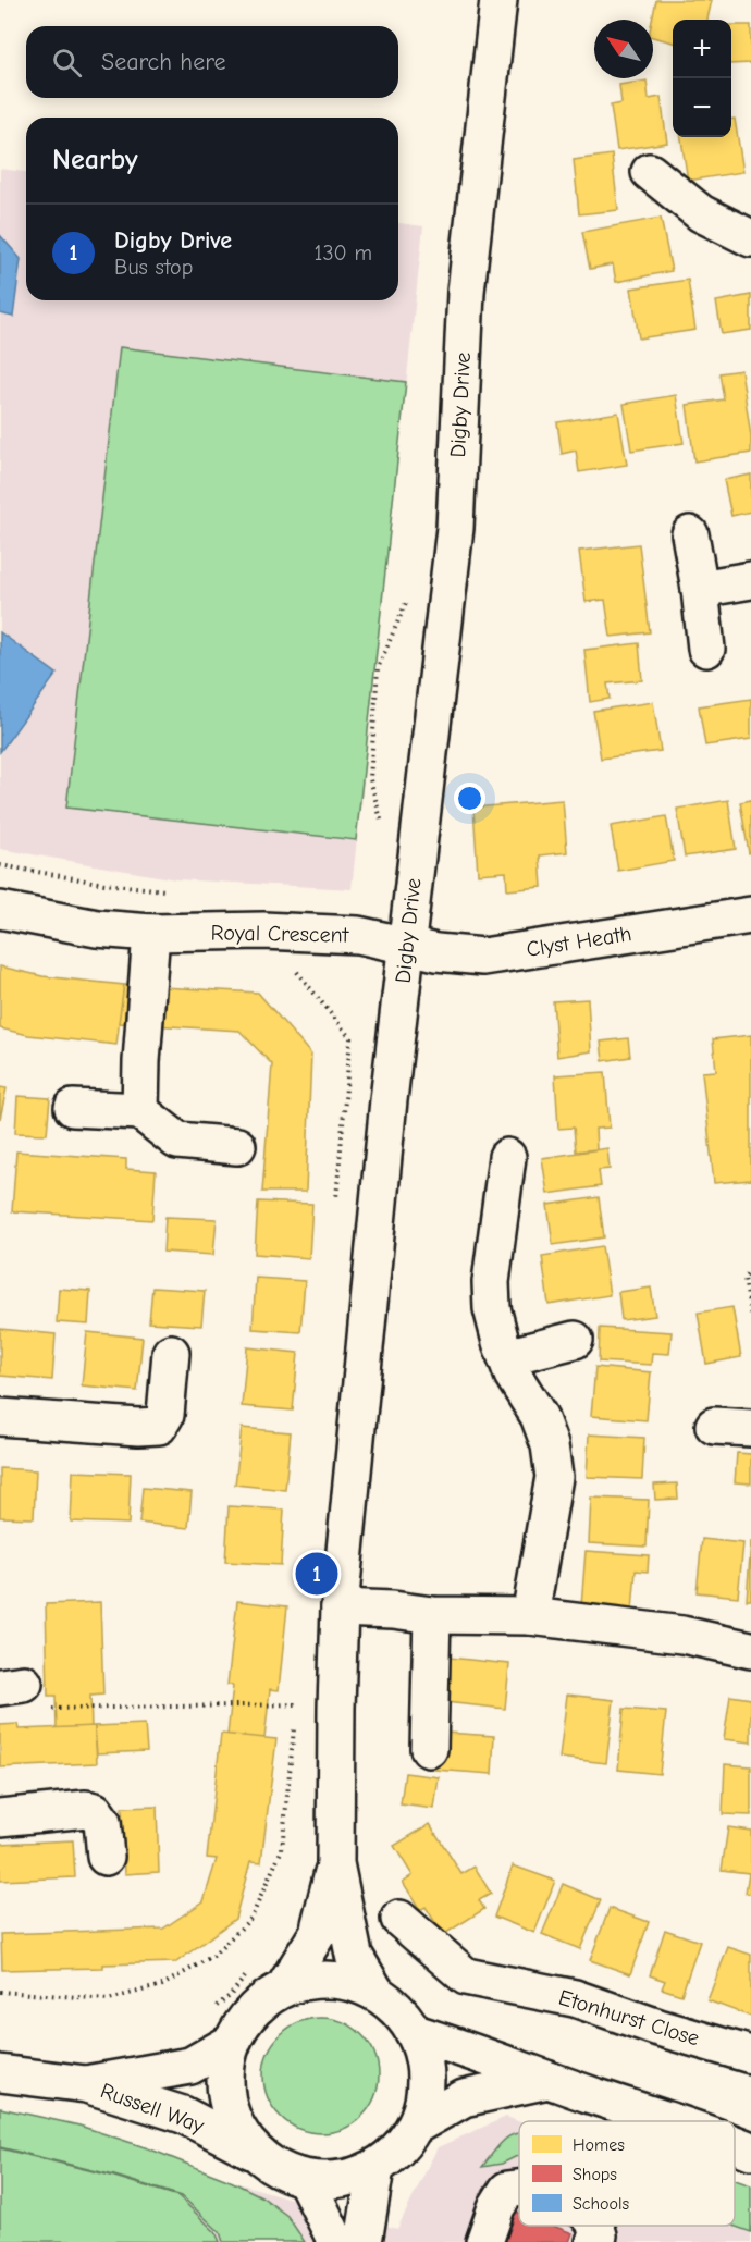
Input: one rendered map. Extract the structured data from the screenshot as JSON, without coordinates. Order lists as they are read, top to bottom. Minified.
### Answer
{"streets":{"street":["Digby Drive","Royal Crescent","Clyst Heath","Etonhurst Close","Russell Way"]},"crossings":[["Digby Drive","Royal Crescent"],["Digby Drive","Clyst Heath"],["Digby Drive","Russell Way"],["Royal Crescent","Clyst Heath"]],"legend":["Homes","Shops","Schools"],"north":"top left","page":{"map_buttons":["+","−"],"search":"Search here","heading":"Nearby","list":[{"mark":"1","name":"Digby Drive","note":"Bus stop","value":"130 m"}],"pins":"1"}}
